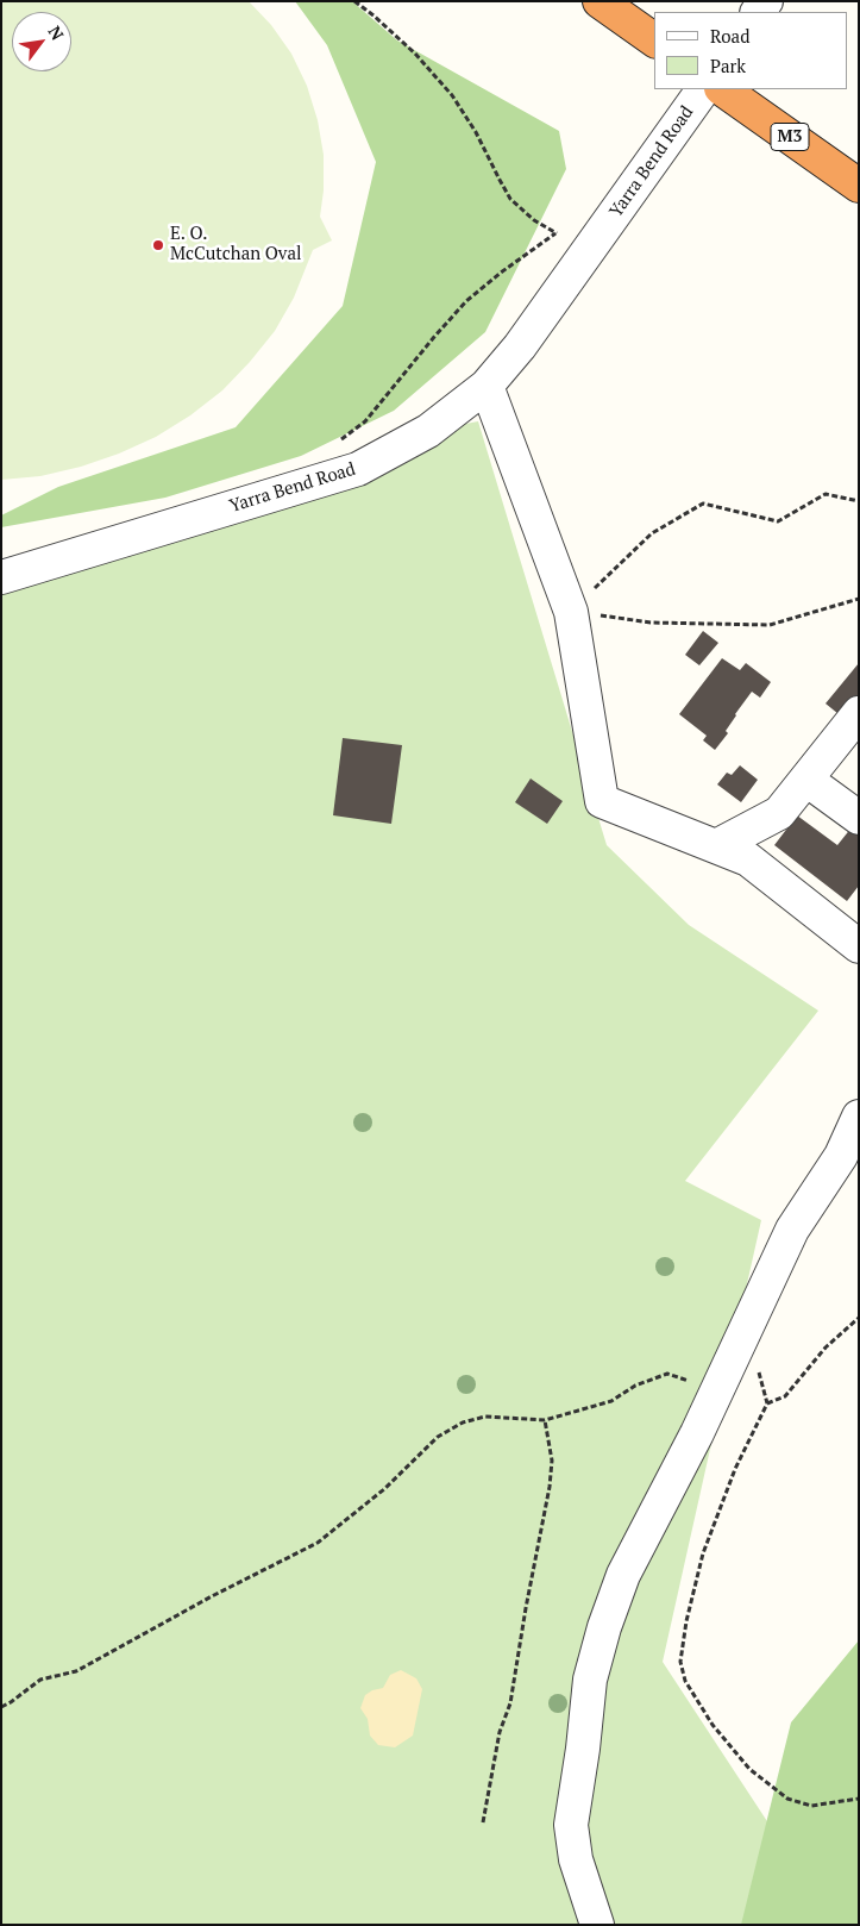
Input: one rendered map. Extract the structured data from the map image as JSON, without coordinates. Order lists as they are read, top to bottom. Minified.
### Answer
{"streets":{"highway":["M3"],"street":["Yarra Bend Road"]},"places":["E. O. McCutchan Oval"],"legend":["Road","Park"],"north":"top right"}
